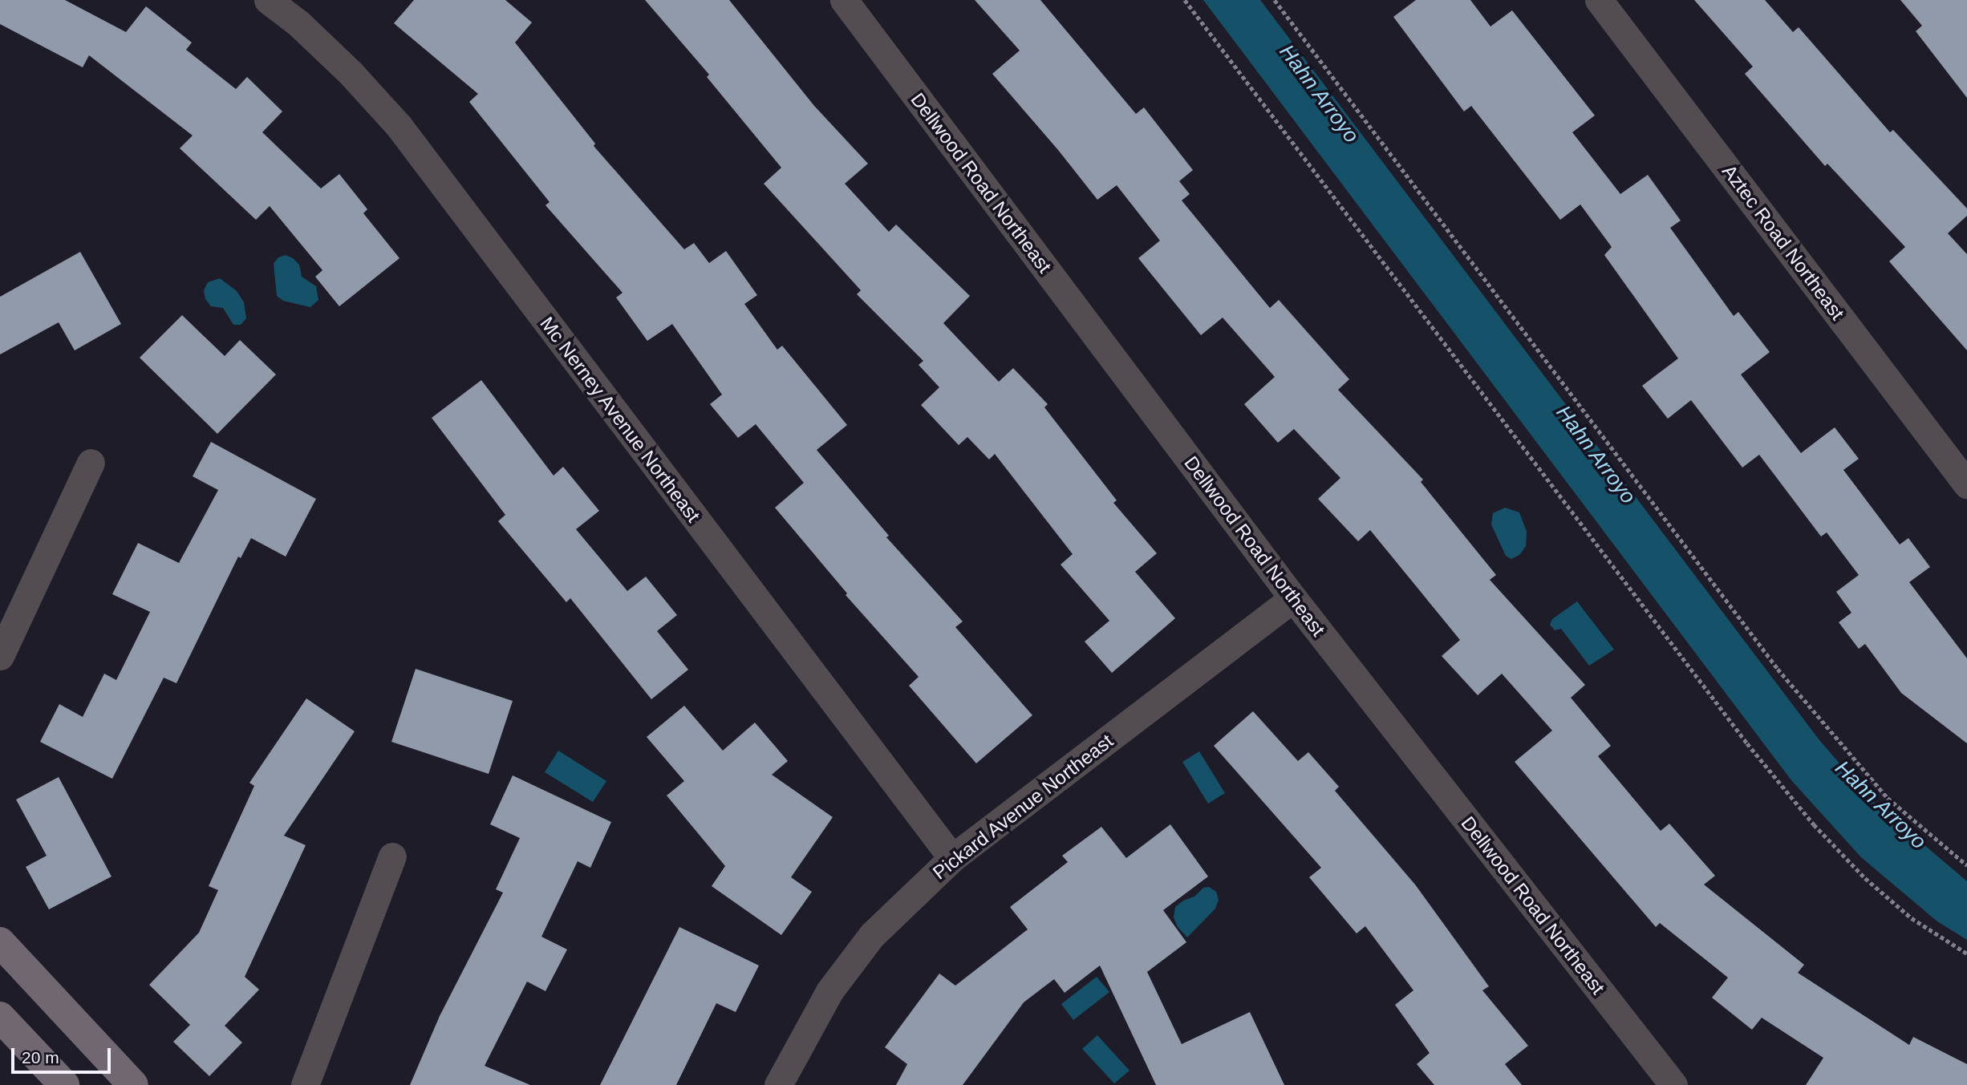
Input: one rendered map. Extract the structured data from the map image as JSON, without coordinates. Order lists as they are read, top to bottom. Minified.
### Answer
{"streets":{"street":["Dellwood Road Northeast","Aztec Road Northeast","Mc Nerney Avenue Northeast","Pickard Avenue Northeast"]},"crossings":[["Dellwood Road Northeast","Pickard Avenue Northeast"],["Mc Nerney Avenue Northeast","Pickard Avenue Northeast"]],"water":["Hahn Arroyo"],"scale_bar":"20 m"}
